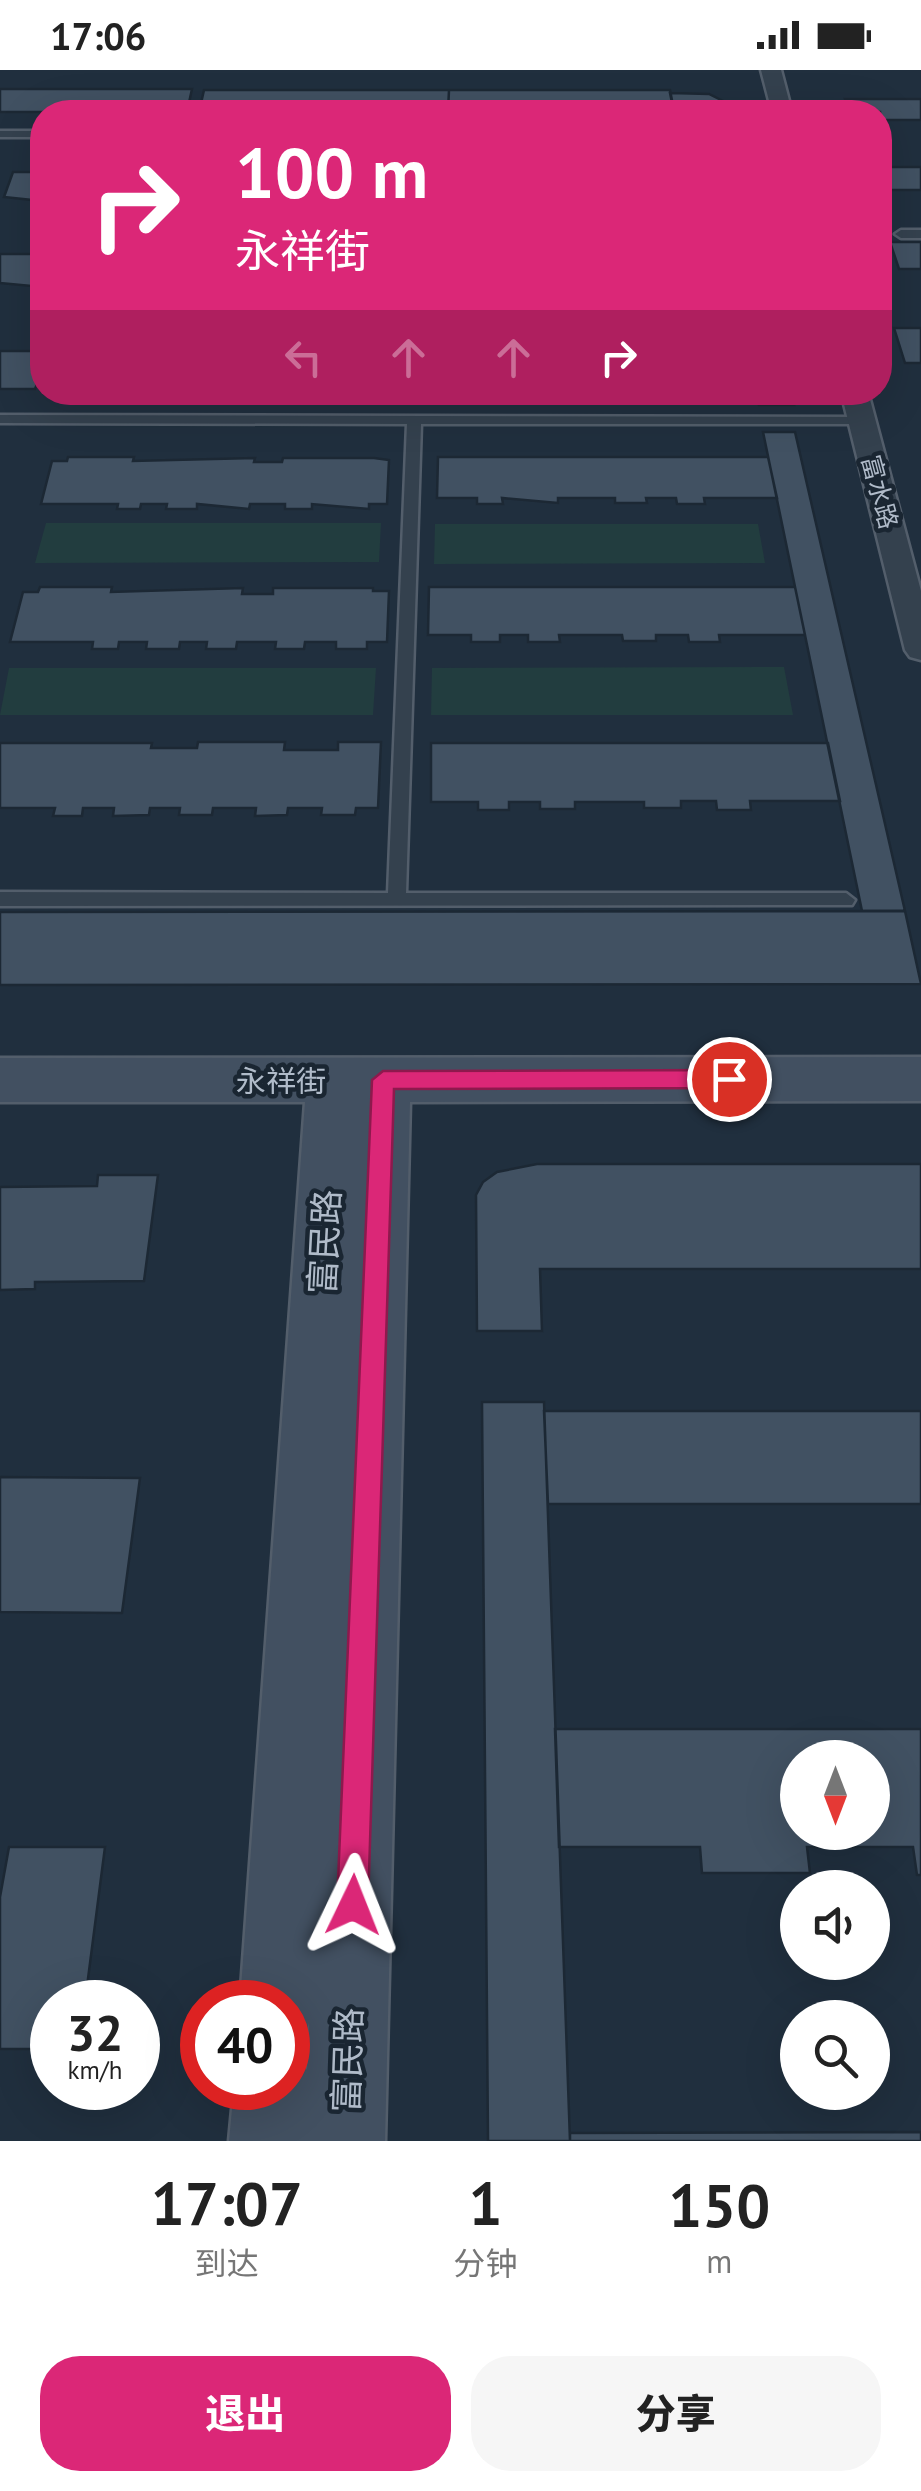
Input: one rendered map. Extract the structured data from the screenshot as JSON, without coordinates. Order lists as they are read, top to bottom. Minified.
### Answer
{"streets":{"street":["富水路","永祥街","富民路"]},"crossings":[["永祥街","富民路"]],"north":"bottom","page":{"status":"17:06","turn":["100 m","永祥街"],"speed":"32 km/h","limit":"40","eta":["17:07","到达","1","分钟","150","m"],"buttons":["退出","分享"]}}
